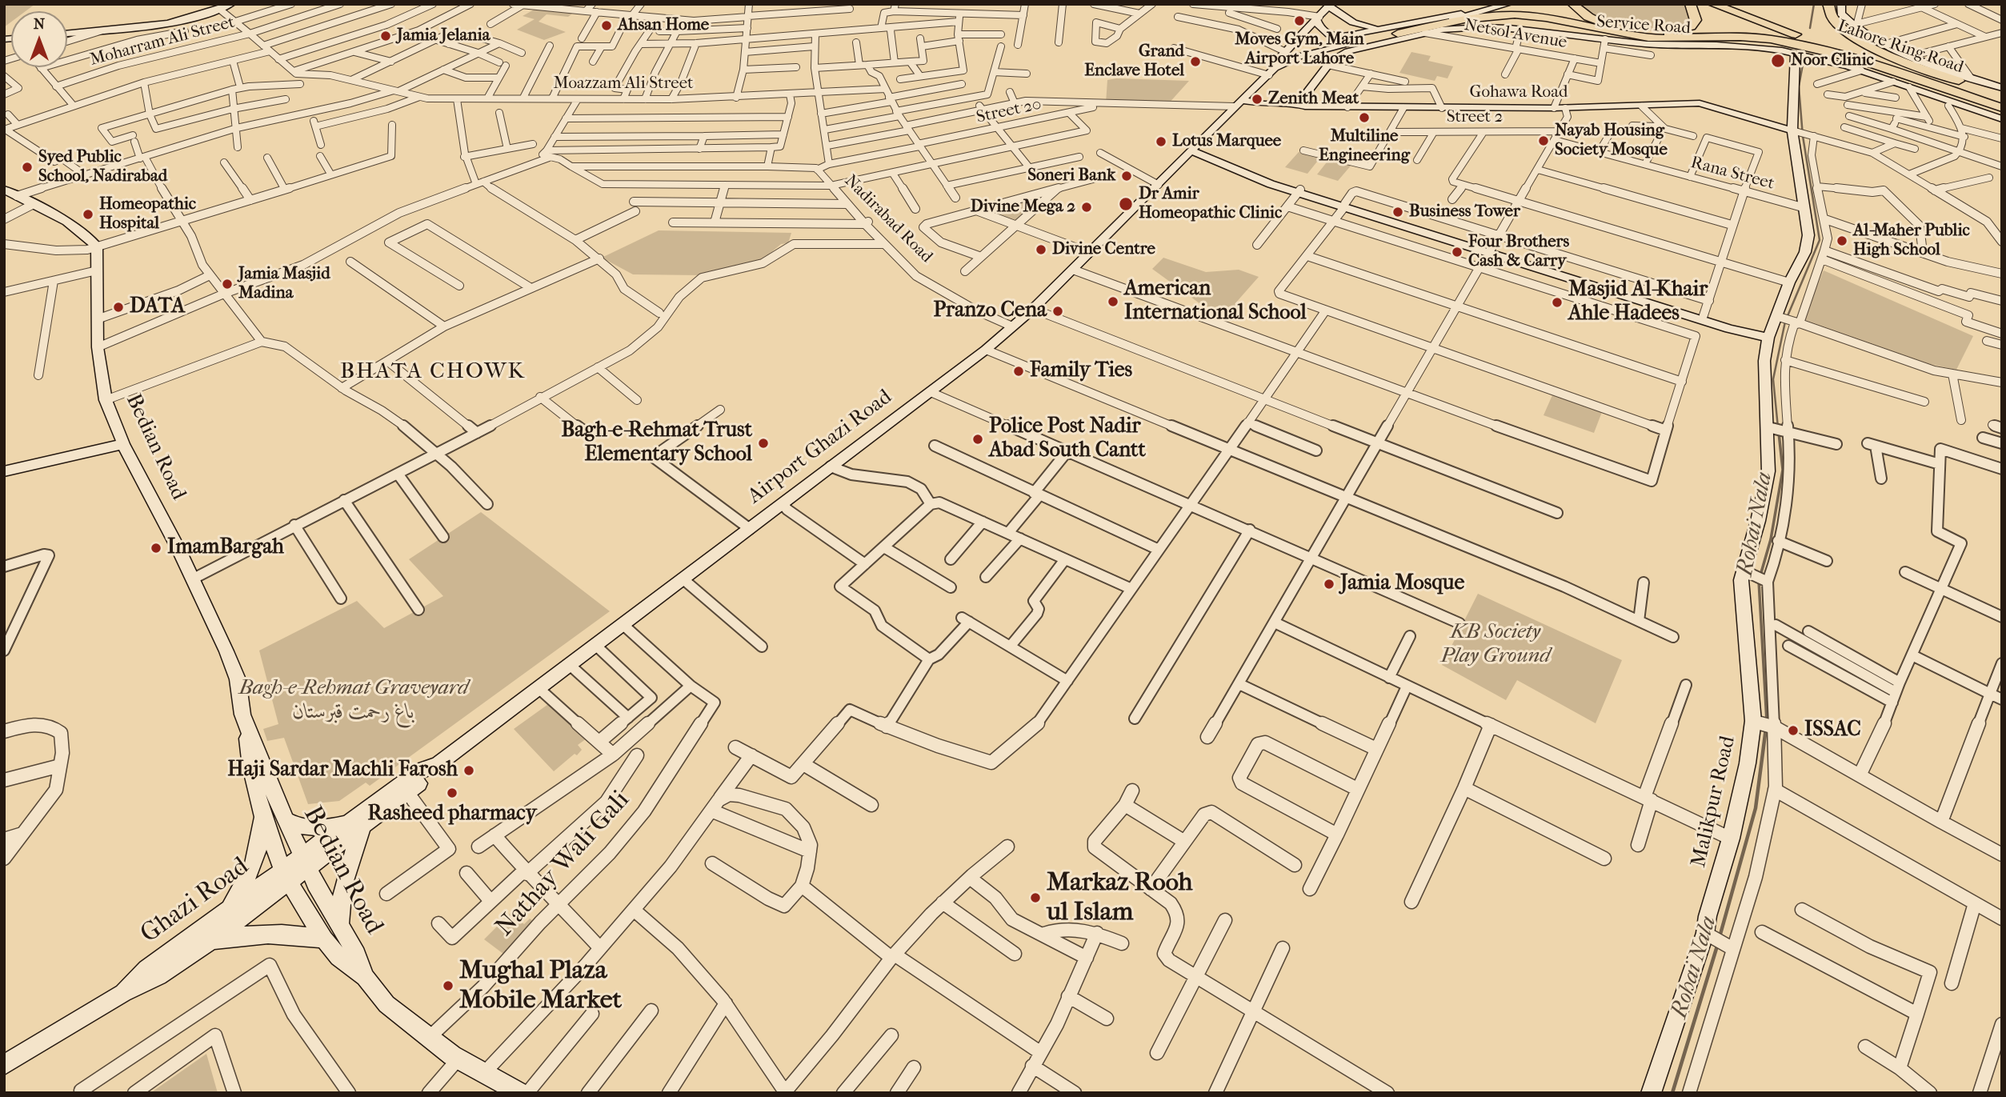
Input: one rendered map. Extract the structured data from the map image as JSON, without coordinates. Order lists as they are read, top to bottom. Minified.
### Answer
{"streets":{"highway":["Lahore Ring Road"],"main road":["Service Road","Gohawa Road","Bedian Road","Airport Ghazi Road","Malikpur Road","Ghazi Road"],"street":["Netsol Avenue","Moharram Ali Street","Moazzam Ali Street","Street 20","Street 2","Rana Street","Nadirabad Road","Nathay Wali Gali"]},"crossings":[["Service Road","Netsol Avenue"],["Service Road","Gohawa Road"],["Service Road","Malikpur Road"],["Gohawa Road","Airport Ghazi Road"],["Gohawa Road","Malikpur Road"],["Rana Street","Malikpur Road"],["Nadirabad Road","Airport Ghazi Road"],["Bedian Road","Nathay Wali Gali"],["Bedian Road","Ghazi Road"],["Airport Ghazi Road","Ghazi Road"]],"districts":["BHATA CHOWK"],"water":["Rohai Nala"],"parks":["KB Society Play Ground","Bagh-e-Rehmat Graveyard باغ رحمت قبرستان"],"places":["Moves Gym, Main Airport Lahore","Ahsan Home","Jamia Jelania","Noor Clinic","Grand Enclave Hotel","Zenith Meat","Multiline Engineering","Nayab Housing Society Mosque","Lotus Marquee","Syed Public School, Nadirabad","Soneri Bank","Dr Amir Homeopathic Clinic","Divine Mega 2","Business Tower","Homeopathic Hospital","Al-Maher Public High School","Divine Centre","Four Brothers Cash & Carry","Jamia Masjid Madina","American International School","Masjid Al-Khair Ahle Hadees","DATA","Pranzo Cena","Family Ties","Police Post Nadir Abad South Cantt","Bagh-e-Rehmat Trust Elementary School","ImamBargah","Jamia Mosque","ISSAC","Haji Sardar Machli Farosh","Rasheed pharmacy","Markaz Rooh ul Islam","Mughal Plaza Mobile Market"],"north":"top"}
